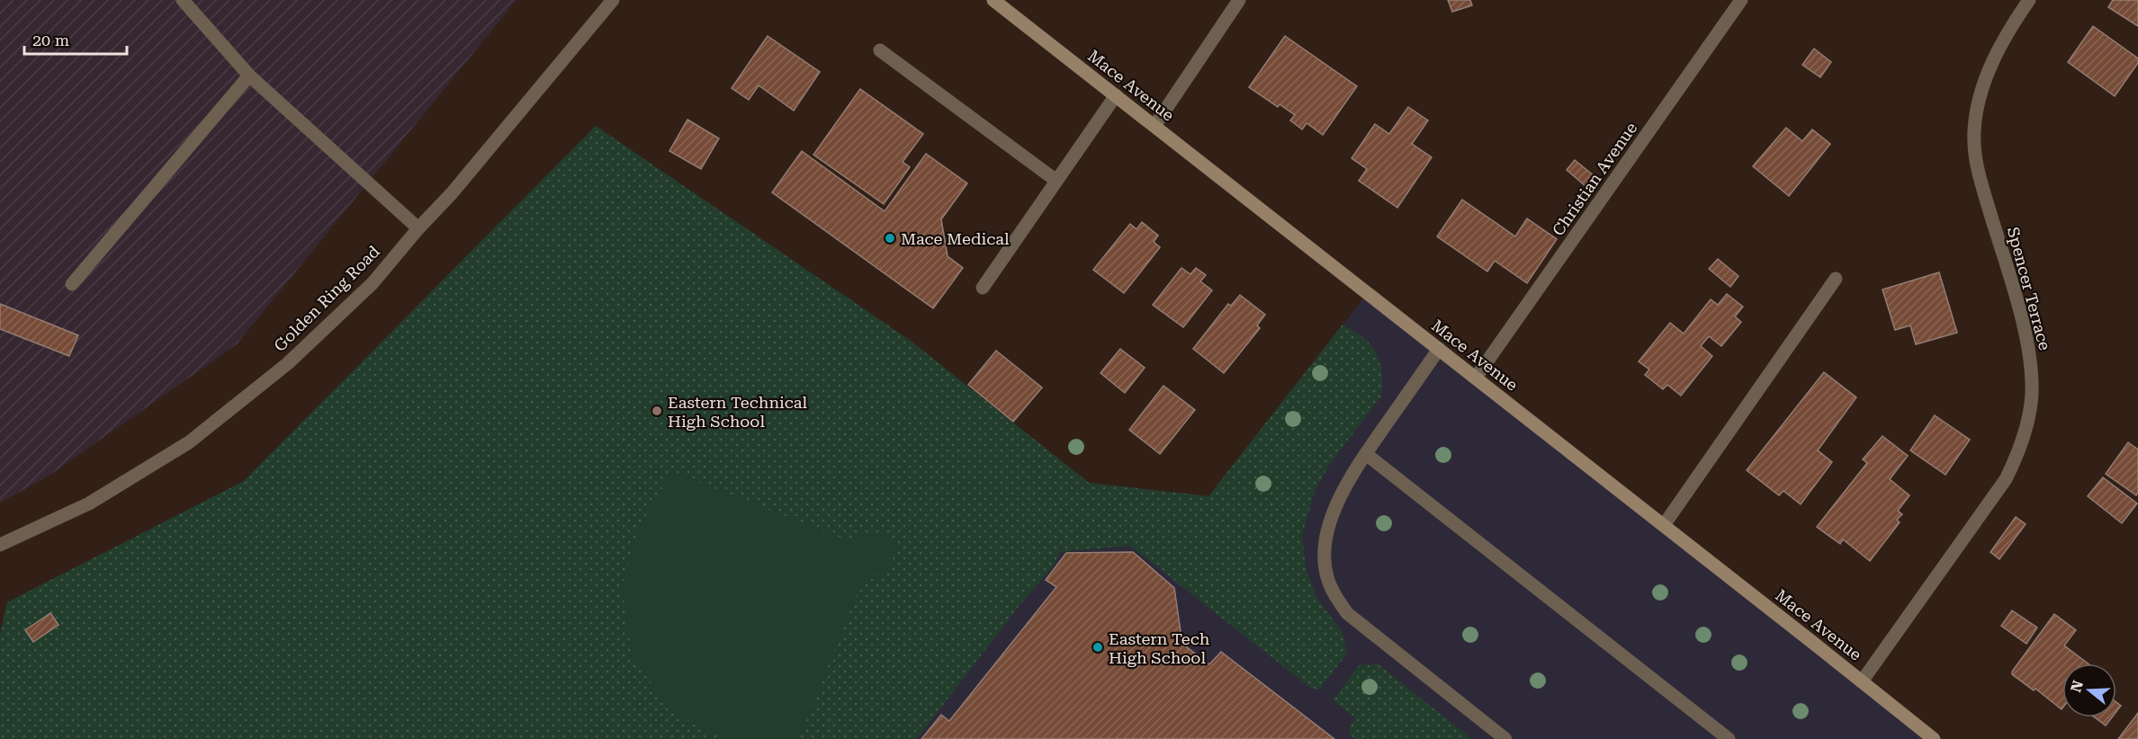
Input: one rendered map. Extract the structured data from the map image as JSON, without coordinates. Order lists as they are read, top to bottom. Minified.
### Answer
{"streets":{"main road":["Mace Avenue"],"street":["Christian Avenue","Spencer Terrace","Golden Ring Road"]},"crossings":[["Mace Avenue","Christian Avenue"],["Mace Avenue","Spencer Terrace"]],"places":["Mace Medical","Eastern Technical High School","Eastern Tech High School"],"scale_bar":"20 m","north":"left"}
